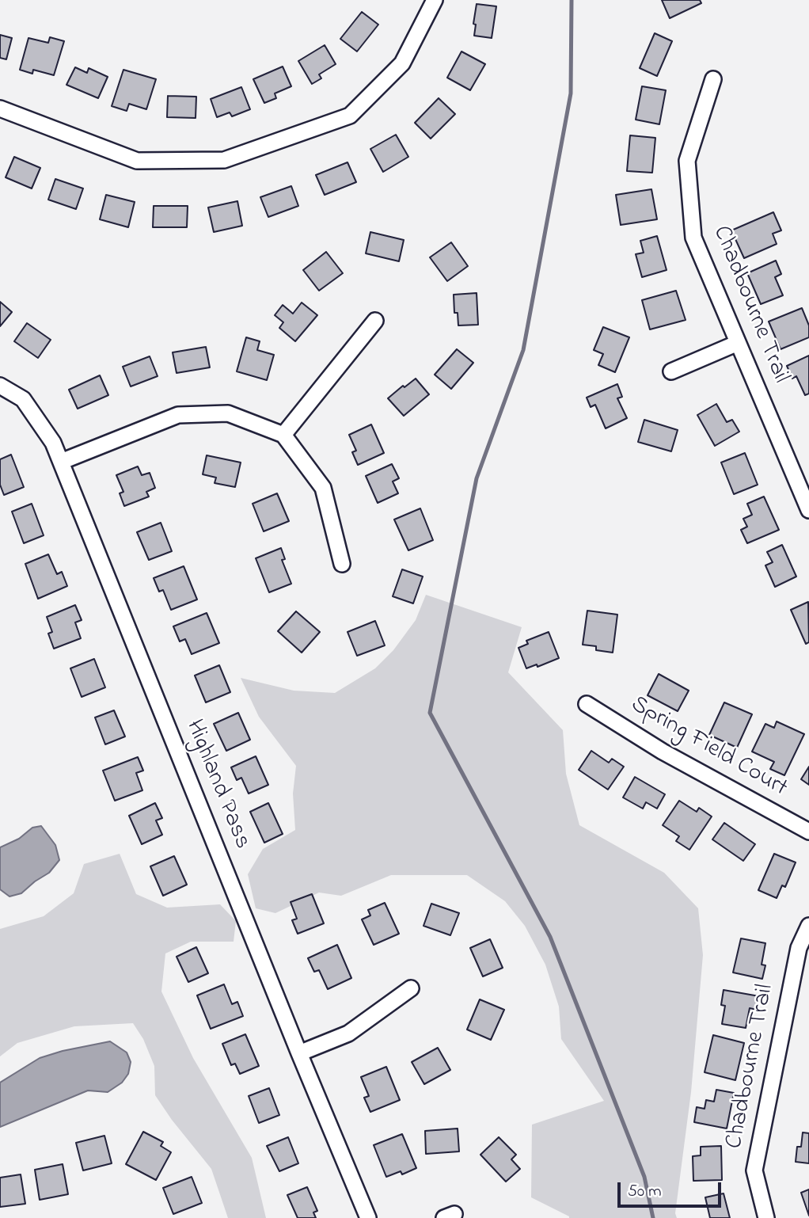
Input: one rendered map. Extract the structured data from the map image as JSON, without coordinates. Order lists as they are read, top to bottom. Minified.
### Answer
{"streets":{"street":["Chadbourne Trail","Spring Field Court","Highland Pass"]},"scale_bar":"50 m"}
